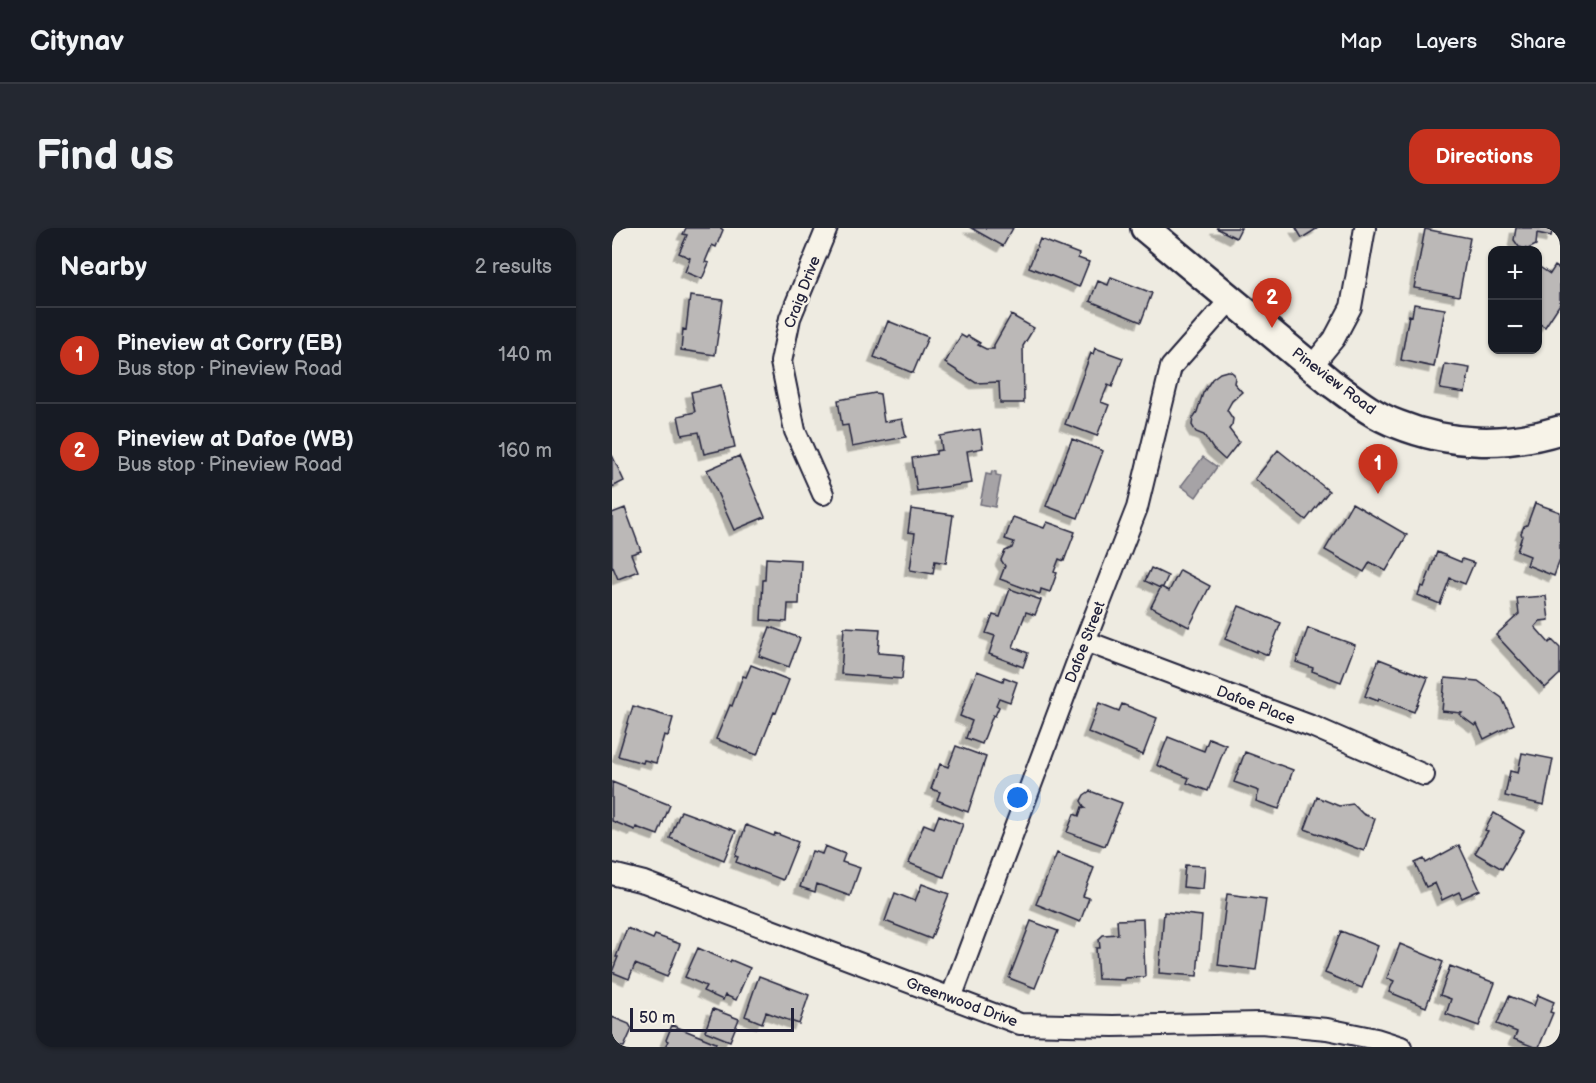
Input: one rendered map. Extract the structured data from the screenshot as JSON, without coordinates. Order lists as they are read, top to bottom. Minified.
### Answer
{"streets":{"street":["Craig Drive","Pineview Road","Dafoe Street","Dafoe Place","Greenwood Drive"]},"crossings":[["Pineview Road","Dafoe Street"],["Dafoe Street","Dafoe Place"],["Dafoe Street","Greenwood Drive"]],"scale_bar":"50 m","page":{"header":"Citynav","nav":["Map","Layers","Share"],"buttons":"Directions","title":"Find us","heading":["Nearby","2 results"],"map_buttons":["+","−"],"pins":["2","1"],"list":[{"mark":"1","name":"Pineview at Corry (EB)","note":"Bus stop · Pineview Road","value":"140 m"},{"mark":"2","name":"Pineview at Dafoe (WB)","note":"Bus stop · Pineview Road","value":"160 m"}],"scale":"50 m"}}
